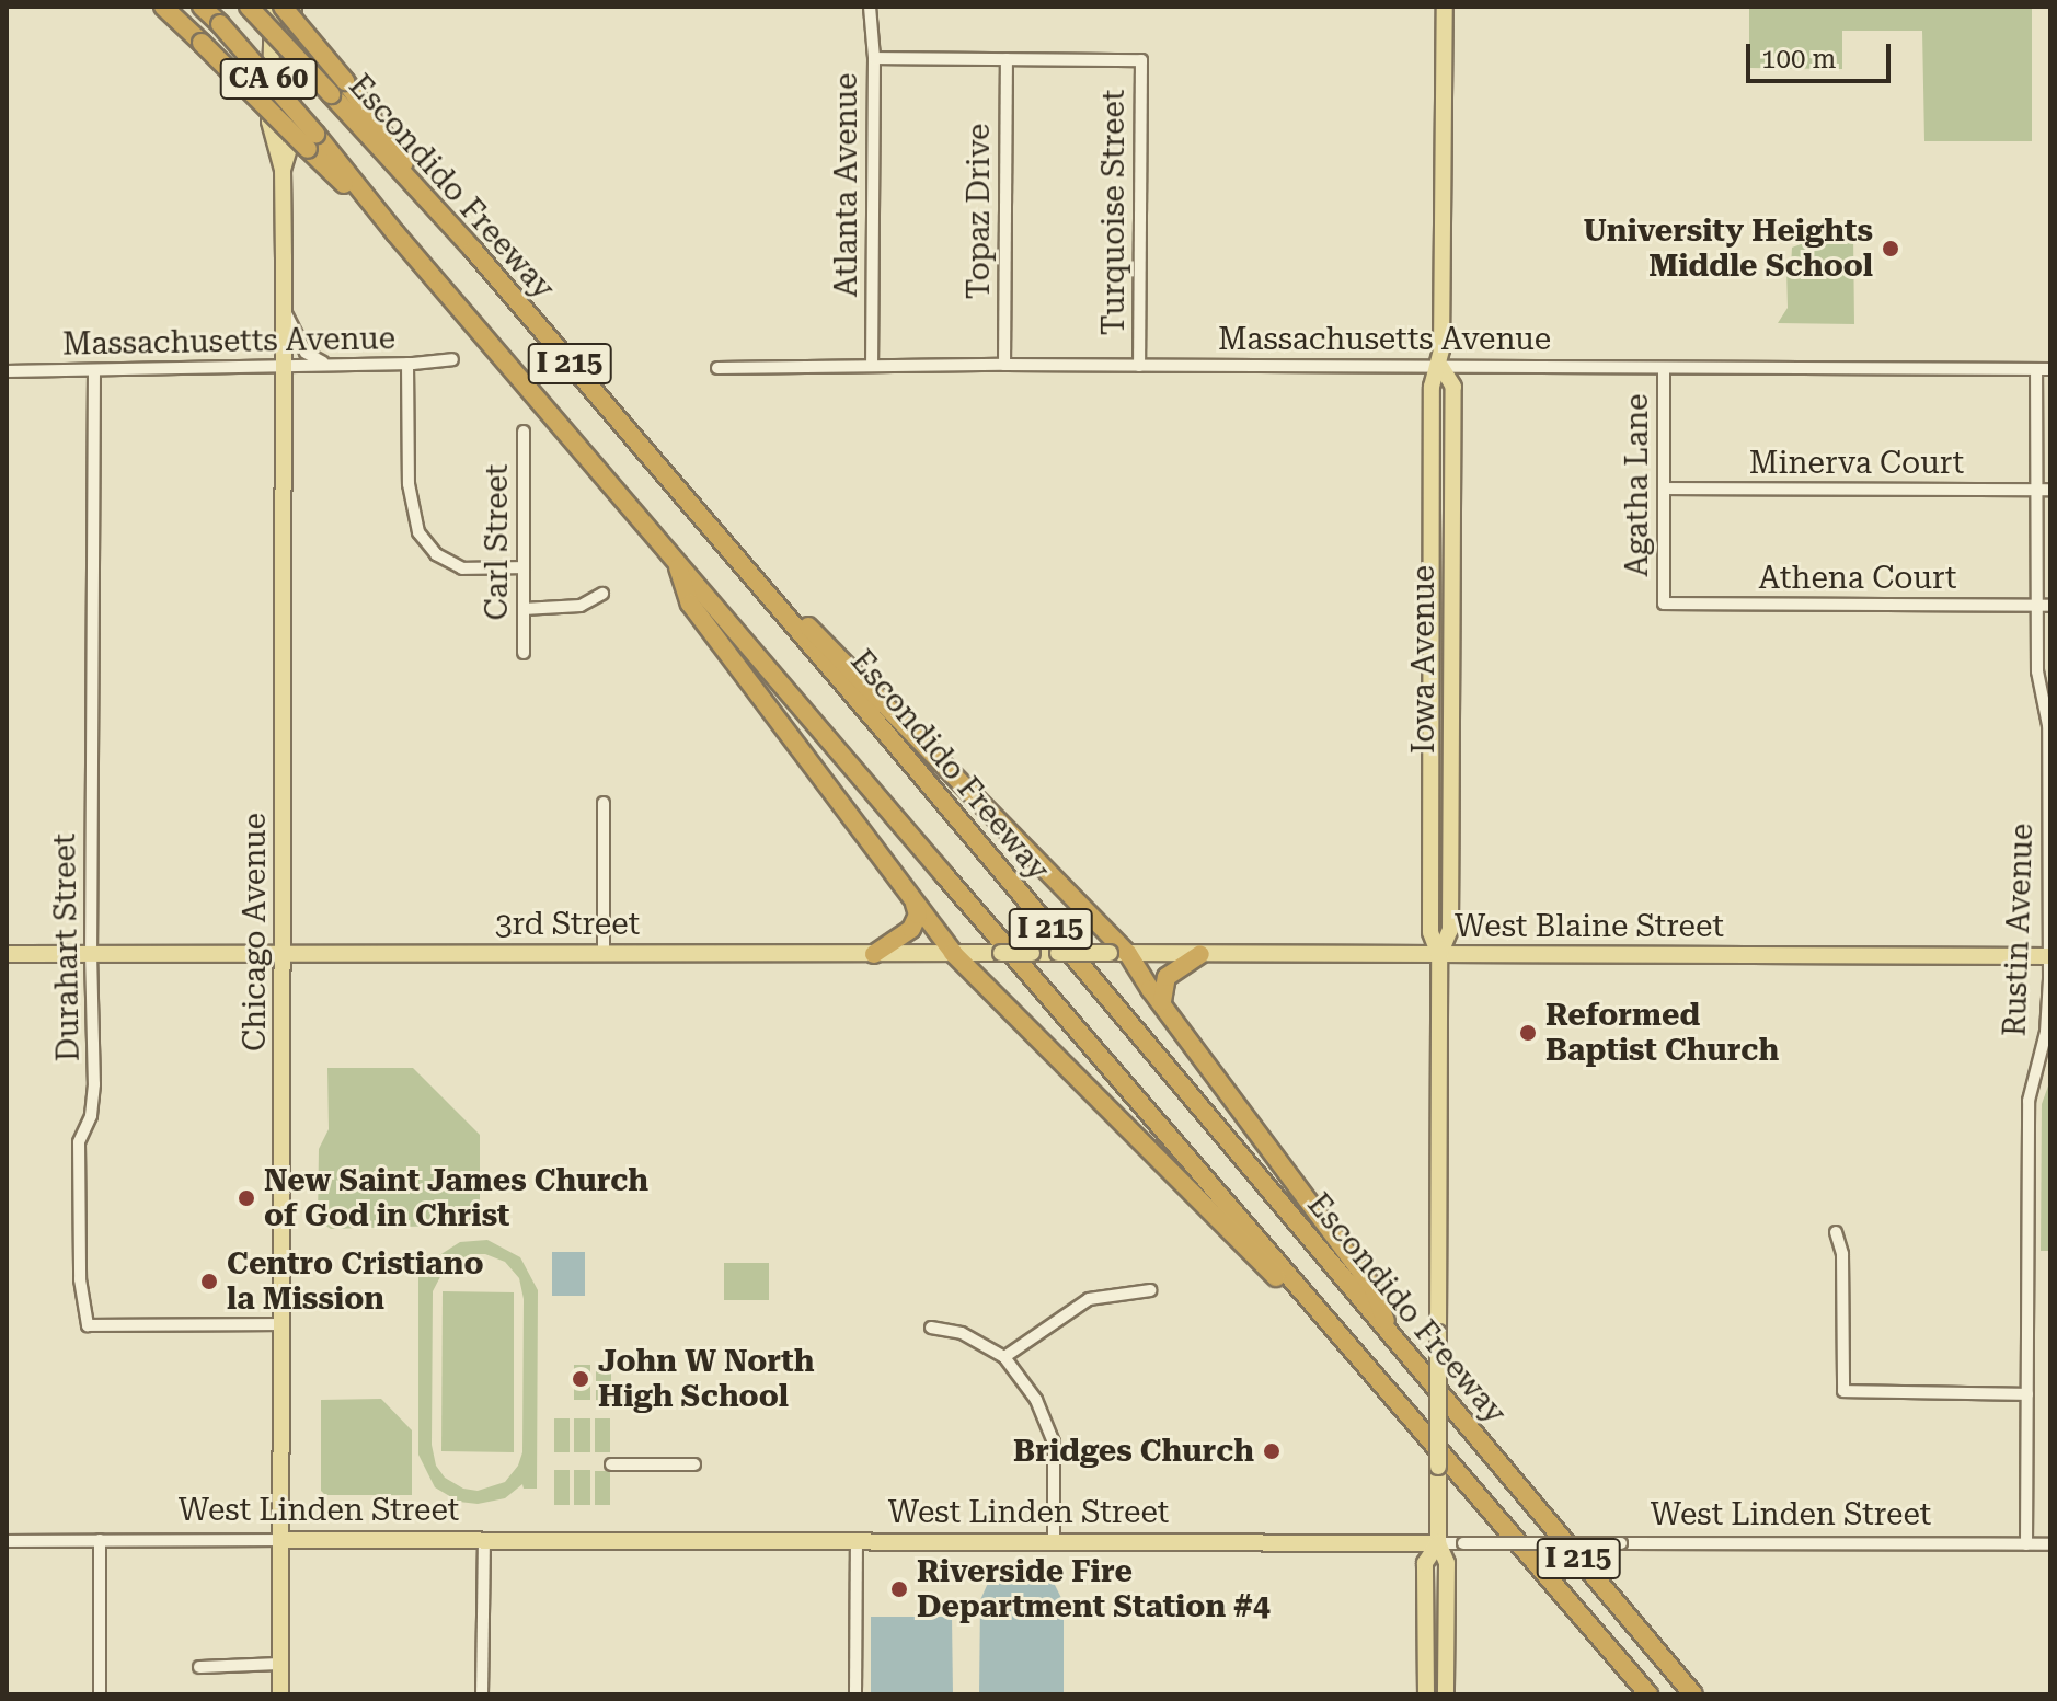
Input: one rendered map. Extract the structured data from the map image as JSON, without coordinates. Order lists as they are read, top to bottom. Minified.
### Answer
{"streets":{"highway":["CA 60","Escondido Freeway","I 215"],"main road":["Iowa Avenue","3rd Street","West Blaine Street","Chicago Avenue","West Linden Street"],"street":["Atlanta Avenue","Topaz Drive","Turquoise Street","Massachusetts Avenue","Minerva Court","Agatha Lane","Carl Street","Athena Court","Rustin Avenue","Durahart Street"]},"crossings":[["CA 60","I 215"],["Atlanta Avenue","Massachusetts Avenue"],["Topaz Drive","Turquoise Street"],["Topaz Drive","Massachusetts Avenue"],["Turquoise Street","Massachusetts Avenue"],["Massachusetts Avenue","Agatha Lane"],["Massachusetts Avenue","Iowa Avenue"],["Massachusetts Avenue","Rustin Avenue"],["Massachusetts Avenue","Chicago Avenue"],["Massachusetts Avenue","Durahart Street"],["Minerva Court","Agatha Lane"],["Minerva Court","Rustin Avenue"],["Agatha Lane","Athena Court"],["Athena Court","Rustin Avenue"],["Iowa Avenue","West Blaine Street"],["Iowa Avenue","West Linden Street"],["3rd Street","West Blaine Street"],["3rd Street","Chicago Avenue"],["3rd Street","Durahart Street"],["West Blaine Street","Rustin Avenue"],["Rustin Avenue","West Linden Street"],["Chicago Avenue","Durahart Street"],["Chicago Avenue","West Linden Street"]],"places":["University Heights Middle School","Reformed Baptist Church","New Saint James Church of God in Christ","Centro Cristiano la Mission","John W North High School","Bridges Church","Riverside Fire Department Station #4"],"scale_bar":"100 m"}
